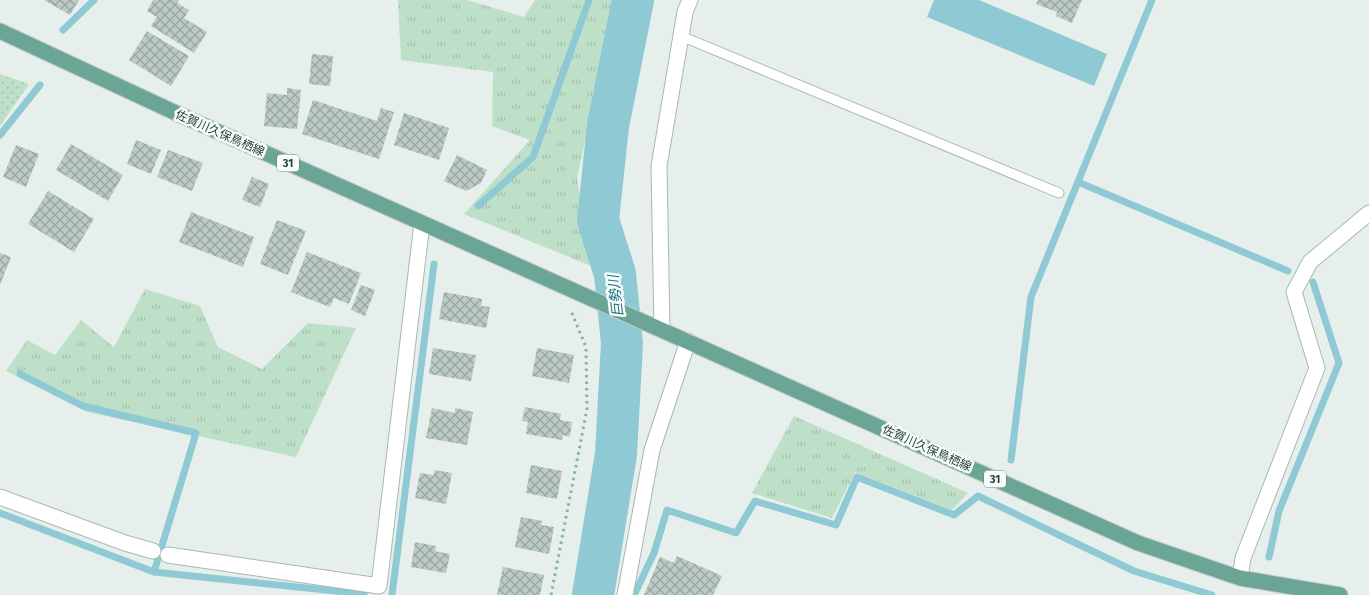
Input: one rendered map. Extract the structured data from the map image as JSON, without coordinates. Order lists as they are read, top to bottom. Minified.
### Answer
{"streets":{"main road":["佐賀川久保鳥栖線","31"]},"crossings":[["佐賀川久保鳥栖線","31"]],"water":["巨勢川"]}
